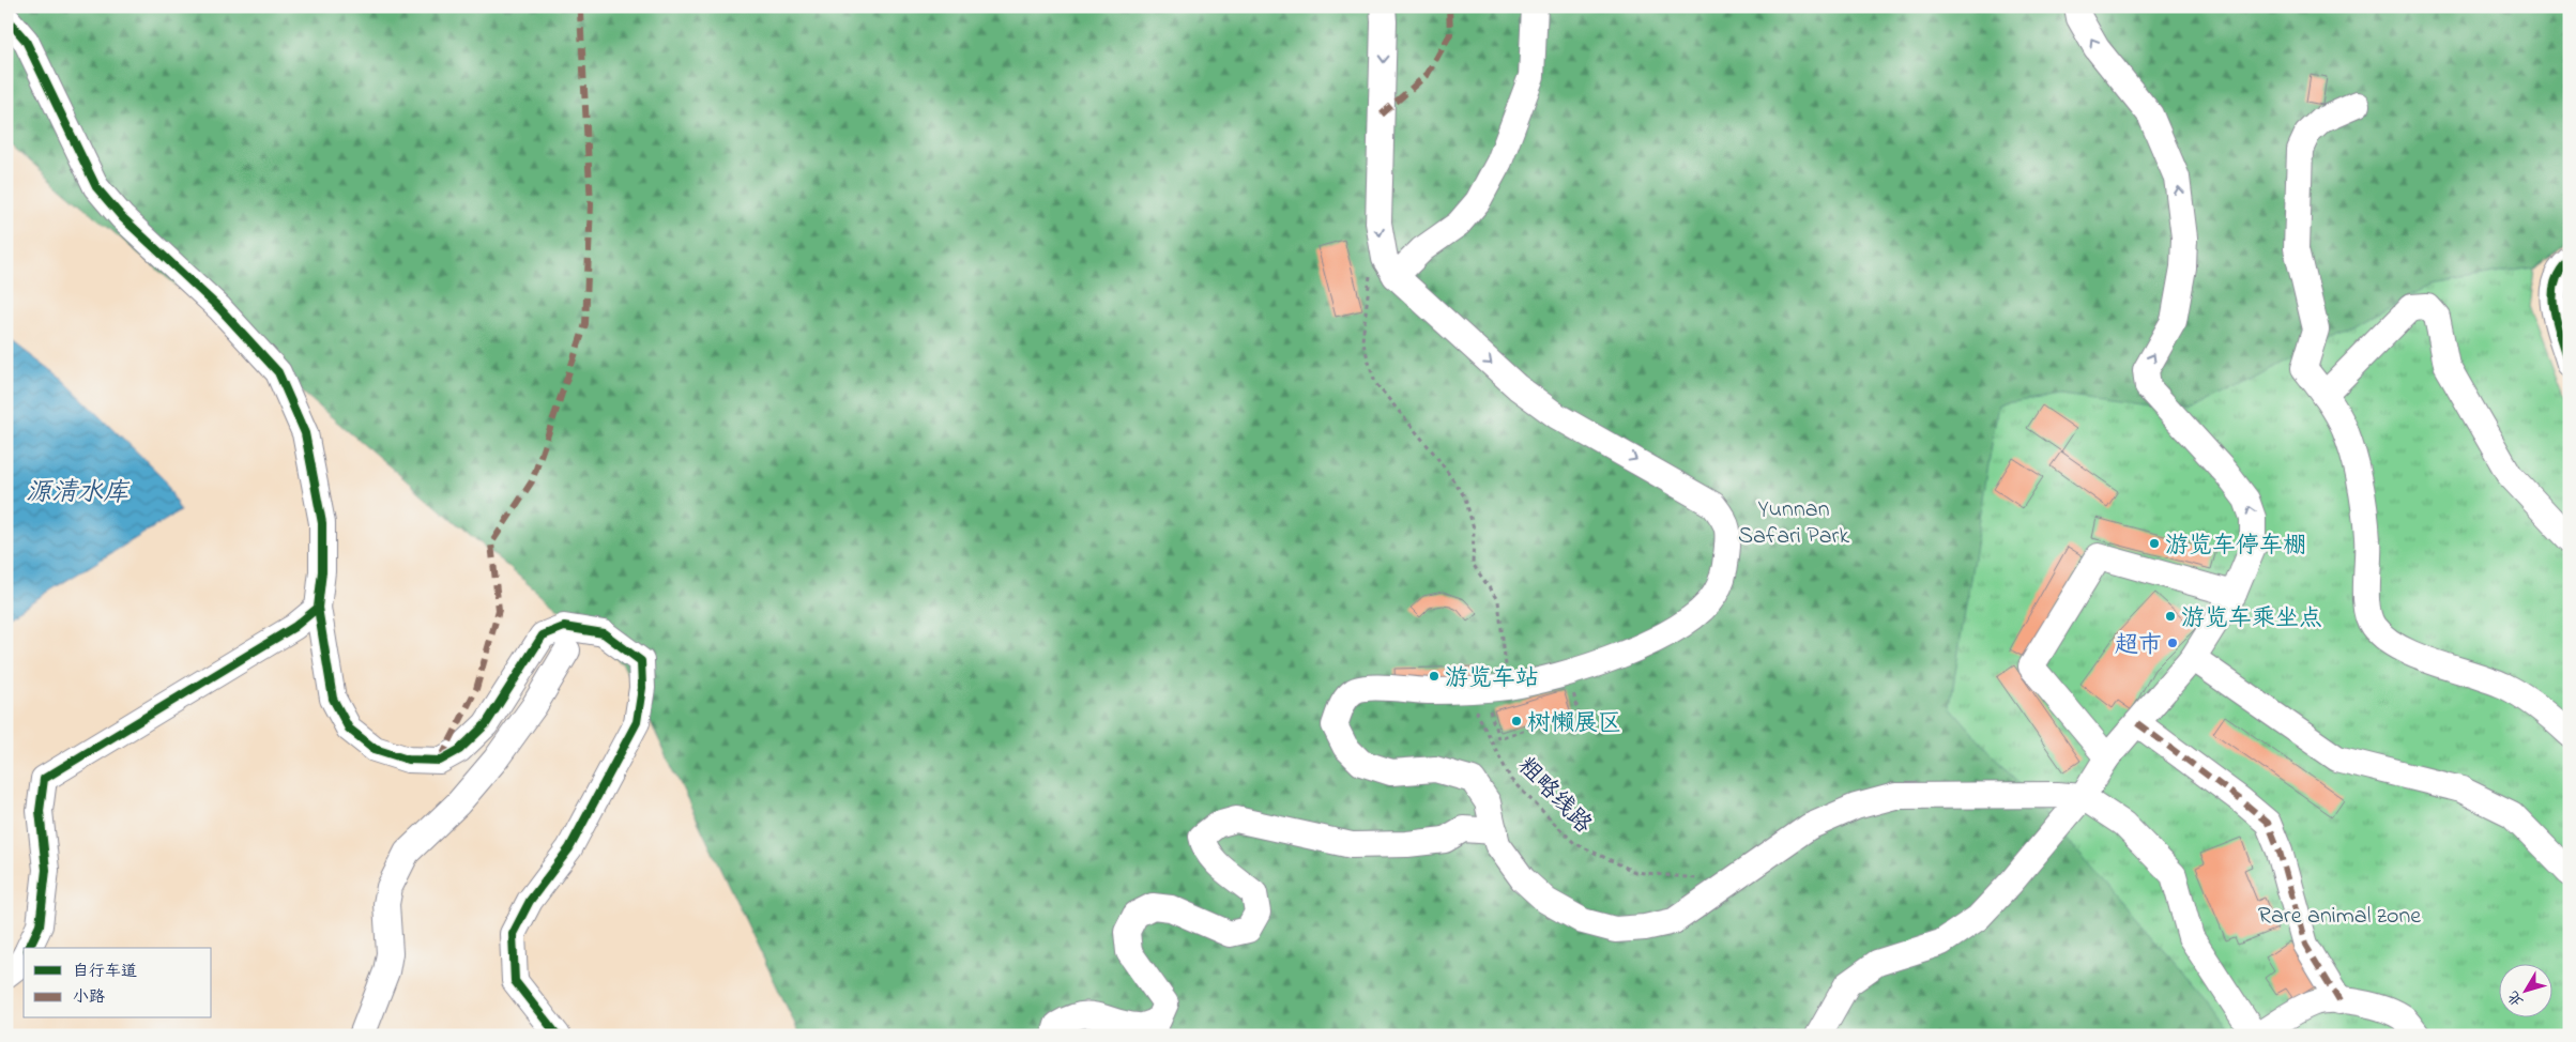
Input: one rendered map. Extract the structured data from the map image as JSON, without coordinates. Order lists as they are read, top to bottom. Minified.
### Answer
{"streets":{"path":["粗略线路"]},"water":["源清水库"],"parks":["Yunnan Safari Park","Rare animal zone"],"places":["游览车停车棚","游览车乘坐点","超市","游览车站","树懒展区"],"legend":["自行车道","小路"],"north":"bottom left"}
